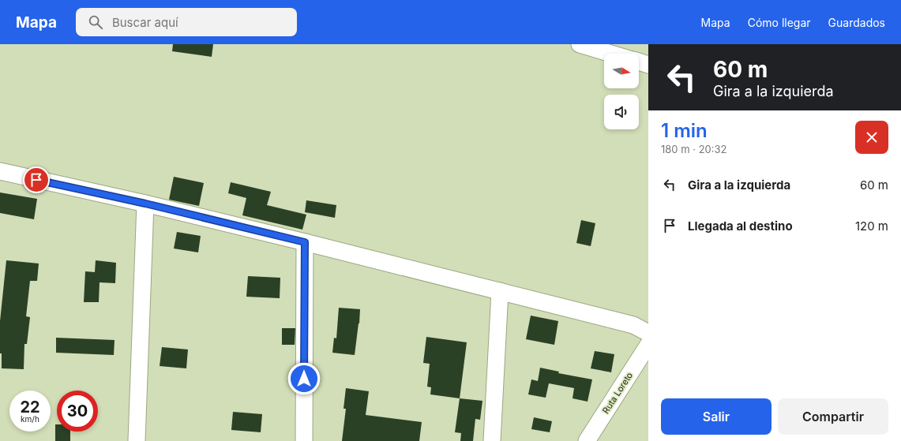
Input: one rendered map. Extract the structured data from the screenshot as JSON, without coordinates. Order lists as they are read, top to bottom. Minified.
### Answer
{"streets":{"street":["Ruta Loreto"]},"north":"right","page":{"header":"Mapa","search":"Buscar aquí","nav":["Mapa","Cómo llegar","Guardados"],"turn":["60 m","Gira a la izquierda"],"heading":["1 min","180 m · 20:32"],"list":[{"name":"Gira a la izquierda","value":"60 m"},{"name":"Llegada al destino","value":"120 m"}],"speed":"22 km/h","limit":"30","buttons":["Salir","Compartir"]}}
